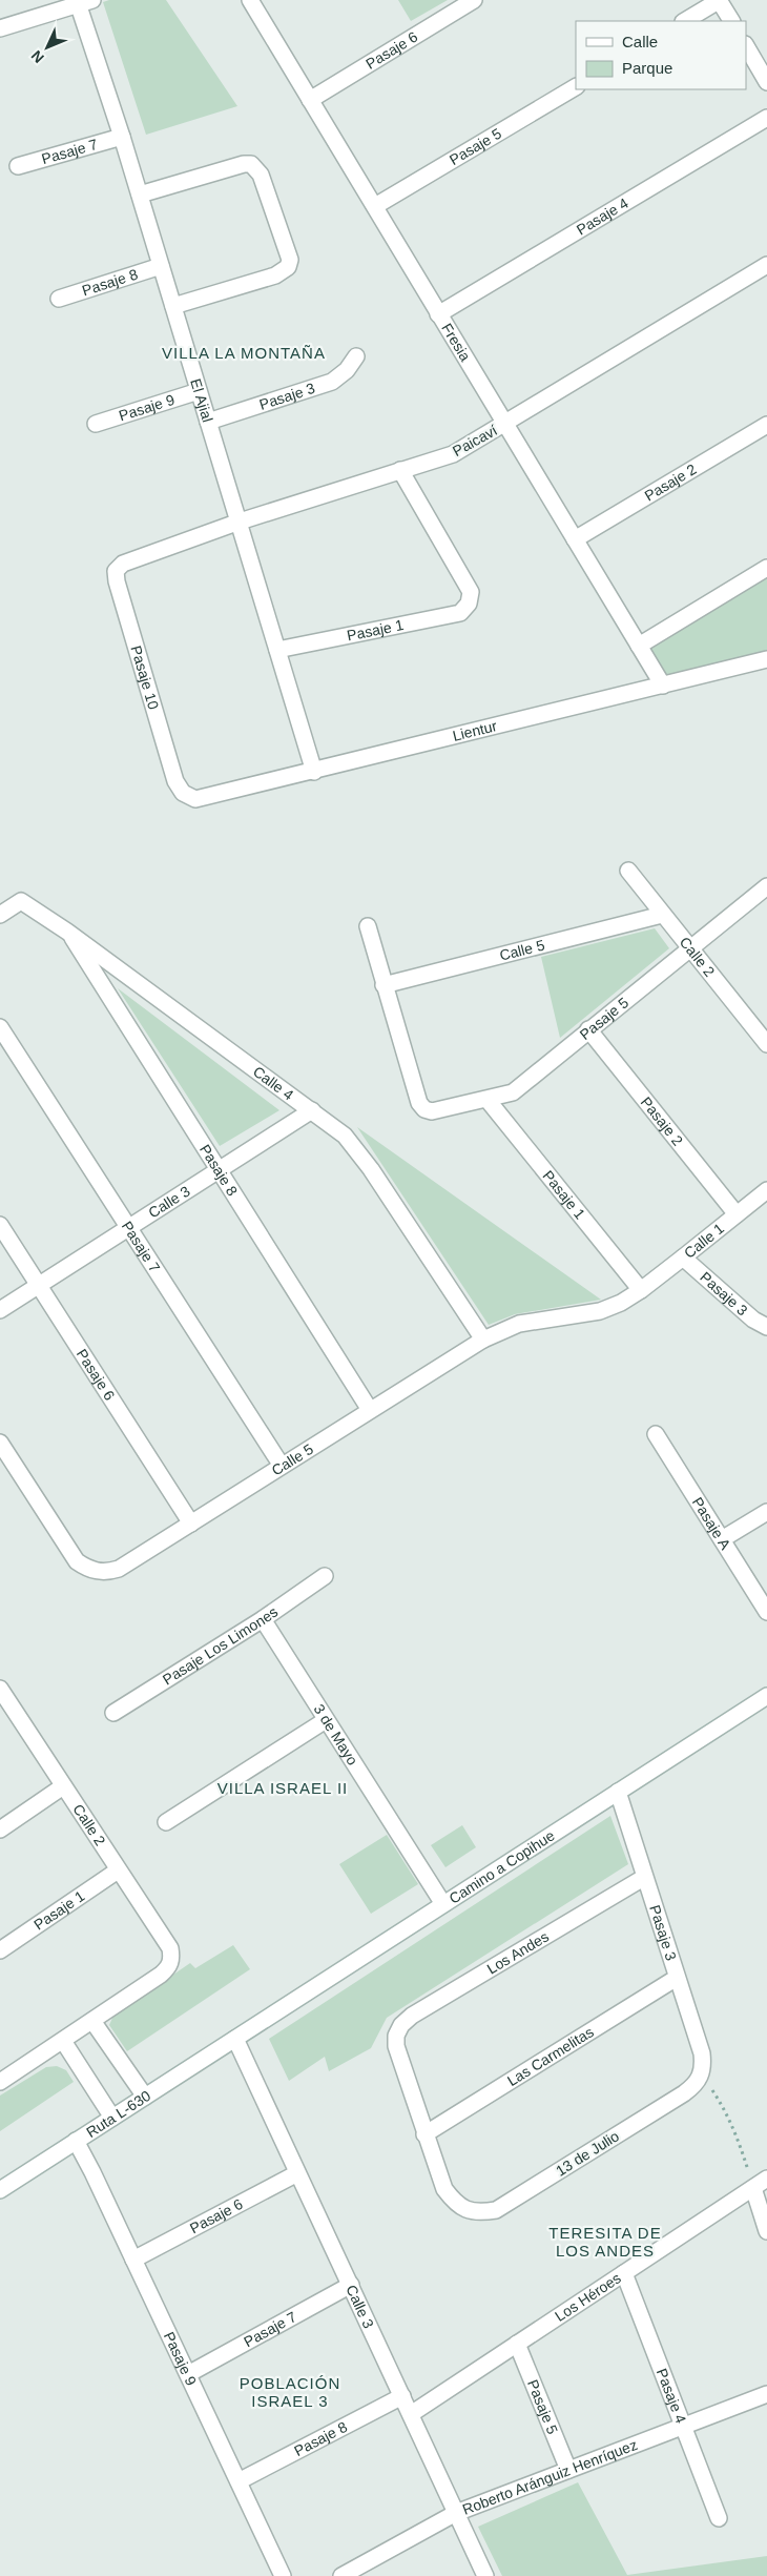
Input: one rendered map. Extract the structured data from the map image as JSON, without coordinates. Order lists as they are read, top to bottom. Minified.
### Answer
{"streets":{"street":["Pasaje 6","Pasaje 5","Pasaje 7","Pasaje 4","Pasaje 8","Fresia","Pasaje 3","El Ajial","Pasaje 9","Paicaví","Pasaje 2","Pasaje 1","Pasaje 10","Lientur","Calle 5","Calle 2","Calle 4","Calle 3","Calle 1","Pasaje A","Pasaje Los Limones","3 de Mayo","Camino a Copihue","Los Andes","Las Carmelitas","Ruta L-630","13 de Julio","Los Héroes","Roberto Aránguiz Henríquez"]},"crossings":[["Pasaje 6","Fresia"],["Pasaje 6","Pasaje 9"],["Pasaje 6","Calle 5"],["Pasaje 6","Calle 3"],["Pasaje 5","Fresia"],["Pasaje 5","Pasaje 2"],["Pasaje 5","Pasaje 1"],["Pasaje 5","Calle 5"],["Pasaje 5","Calle 2"],["Pasaje 5","Los Héroes"],["Pasaje 5","Roberto Aránguiz Henríquez"],["Pasaje 7","El Ajial"],["Pasaje 7","Pasaje 9"],["Pasaje 7","Calle 5"],["Pasaje 7","Calle 3"],["Pasaje 4","Fresia"],["Pasaje 4","Los Héroes"],["Pasaje 4","Roberto Aránguiz Henríquez"],["Pasaje 8","El Ajial"],["Pasaje 8","Pasaje 9"],["Pasaje 8","Calle 5"],["Pasaje 8","Calle 4"],["Pasaje 8","Calle 3"],["Fresia","Paicaví"],["Fresia","Pasaje 2"],["Fresia","Lientur"],["Pasaje 3","El Ajial"],["Pasaje 3","Calle 1"],["Pasaje 3","Camino a Copihue"],["Pasaje 3","Los Andes"],["Pasaje 3","Las Carmelitas"],["Pasaje 3","13 de Julio"],["El Ajial","Pasaje 9"],["El Ajial","Paicaví"],["El Ajial","Pasaje 1"],["El Ajial","Lientur"],["Pasaje 9","Ruta L-630"],["Paicaví","Pasaje 1"],["Paicaví","Pasaje 10"],["Pasaje 2","Calle 1"],["Pasaje 1","Calle 5"],["Pasaje 1","Calle 2"],["Pasaje 1","Calle 1"],["Pasaje 10","Lientur"],["Calle 5","Calle 2"],["Calle 5","Calle 4"],["Calle 5","Calle 1"],["Calle 4","Calle 3"],["Calle 3","Camino a Copihue"],["Calle 3","Ruta L-630"],["Calle 3","Los Héroes"],["Calle 3","Roberto Aránguiz Henríquez"],["Pasaje Los Limones","3 de Mayo"],["3 de Mayo","Camino a Copihue"],["Camino a Copihue","Ruta L-630"],["Los Andes","Las Carmelitas"],["Los Andes","13 de Julio"],["Las Carmelitas","13 de Julio"]],"districts":["VILLA LA MONTAÑA","VILLA ISRAEL II","TERESITA DE LOS ANDES","POBLACIÓN ISRAEL 3"],"legend":["Calle","Parque"],"north":"bottom left"}
